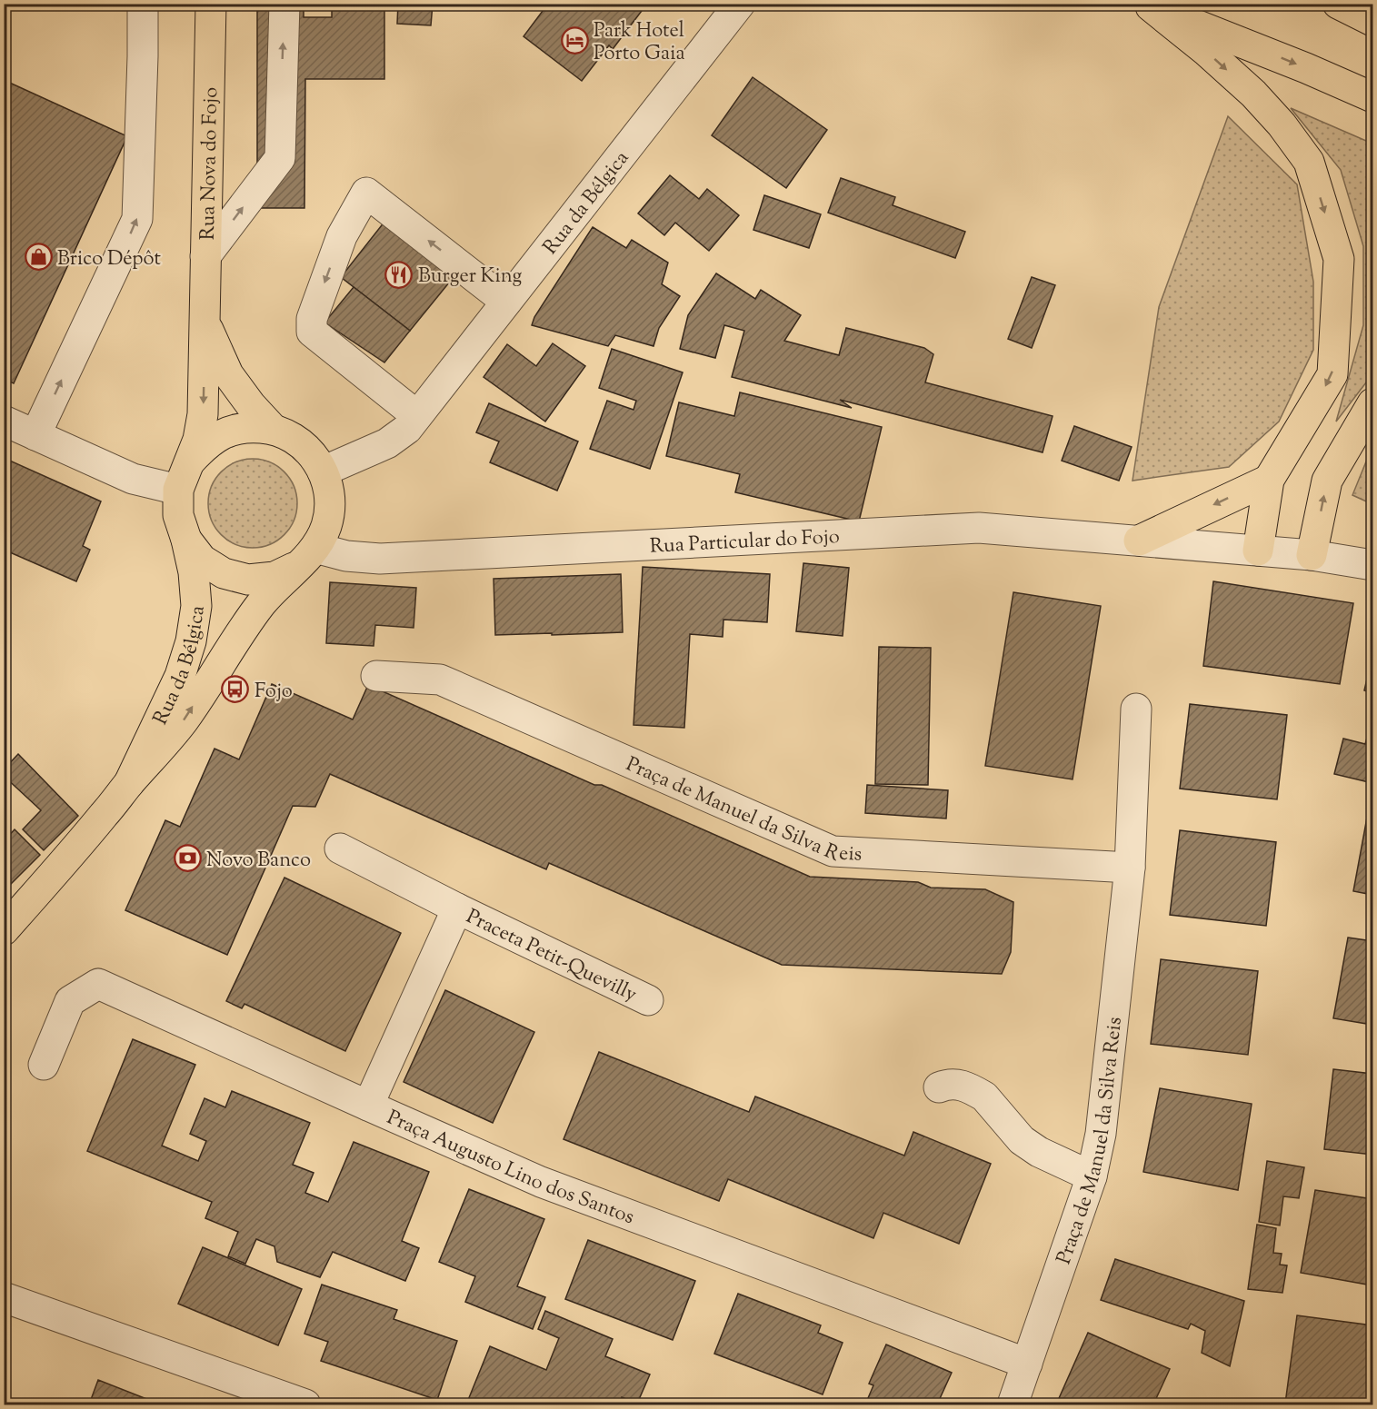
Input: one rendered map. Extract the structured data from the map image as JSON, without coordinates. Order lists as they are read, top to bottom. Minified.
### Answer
{"streets":{"main road":["Rua Nova do Fojo","Rua da Bélgica"],"street":["Rua Particular do Fojo","Praça de Manuel da Silva Reis","Praceta Petit-Quevilly","Praça Augusto Lino dos Santos"]},"crossings":[["Rua Nova do Fojo","Rua da Bélgica"],["Rua da Bélgica","Rua Particular do Fojo"],["Praça de Manuel da Silva Reis","Praça Augusto Lino dos Santos"],["Praceta Petit-Quevilly","Praça Augusto Lino dos Santos"]],"places":{"hotel":["Park Hotel Porto Gaia"],"shop":["Brico Dépôt"],"restaurant":["Burger King"],"bus stop":["Fojo"],"bank":["Novo Banco"]}}
